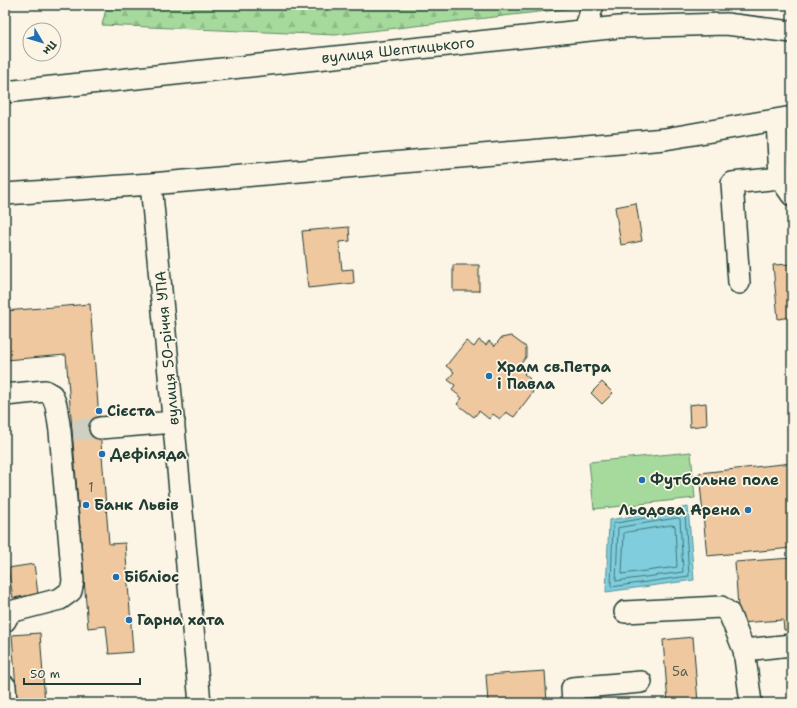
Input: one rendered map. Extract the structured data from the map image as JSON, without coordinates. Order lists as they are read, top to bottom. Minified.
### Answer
{"streets":{"street":["вулиця Шептицького","вулиця 50-річчя УПА"]},"places":["Храм св.Петра і Павла","Сієста","Дефіляда","Футбольне поле","Банк Львів","Льодова Арена","Бібліос","Гарна хата"],"house_numbers":["1","5а"],"scale_bar":"50 m","north":"bottom right"}
